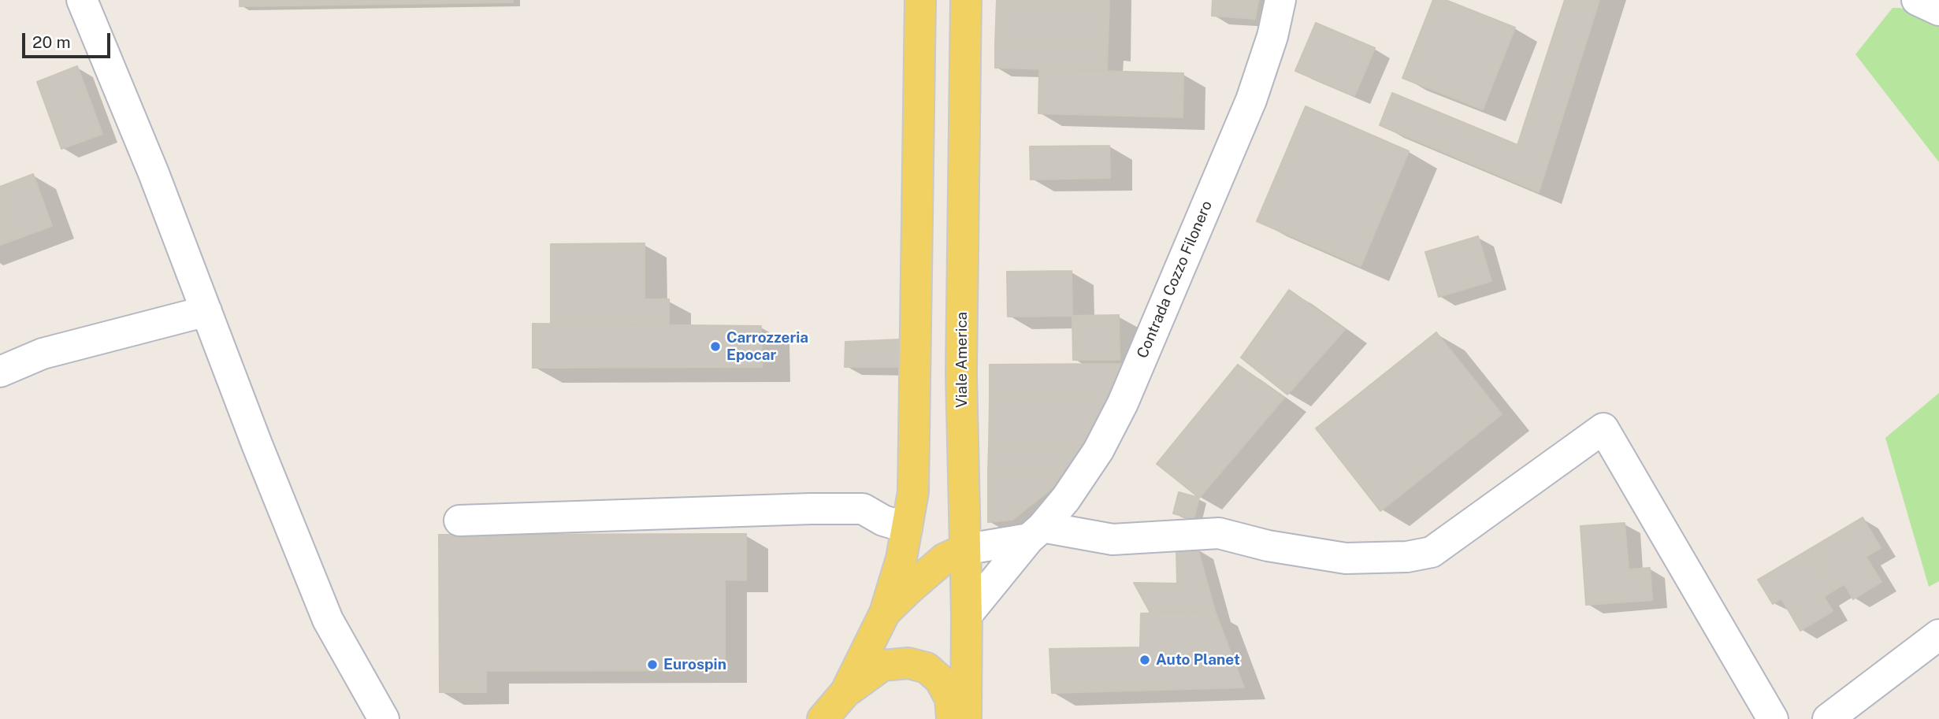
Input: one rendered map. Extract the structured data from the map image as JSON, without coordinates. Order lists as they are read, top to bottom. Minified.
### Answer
{"streets":{"main road":["Viale America"],"street":["Contrada Cozzo Filonero"]},"crossings":[["Contrada Cozzo Filonero","Viale America"]],"places":["Carrozzeria Epocar","Auto Planet","Eurospin"],"scale_bar":"20 m"}
